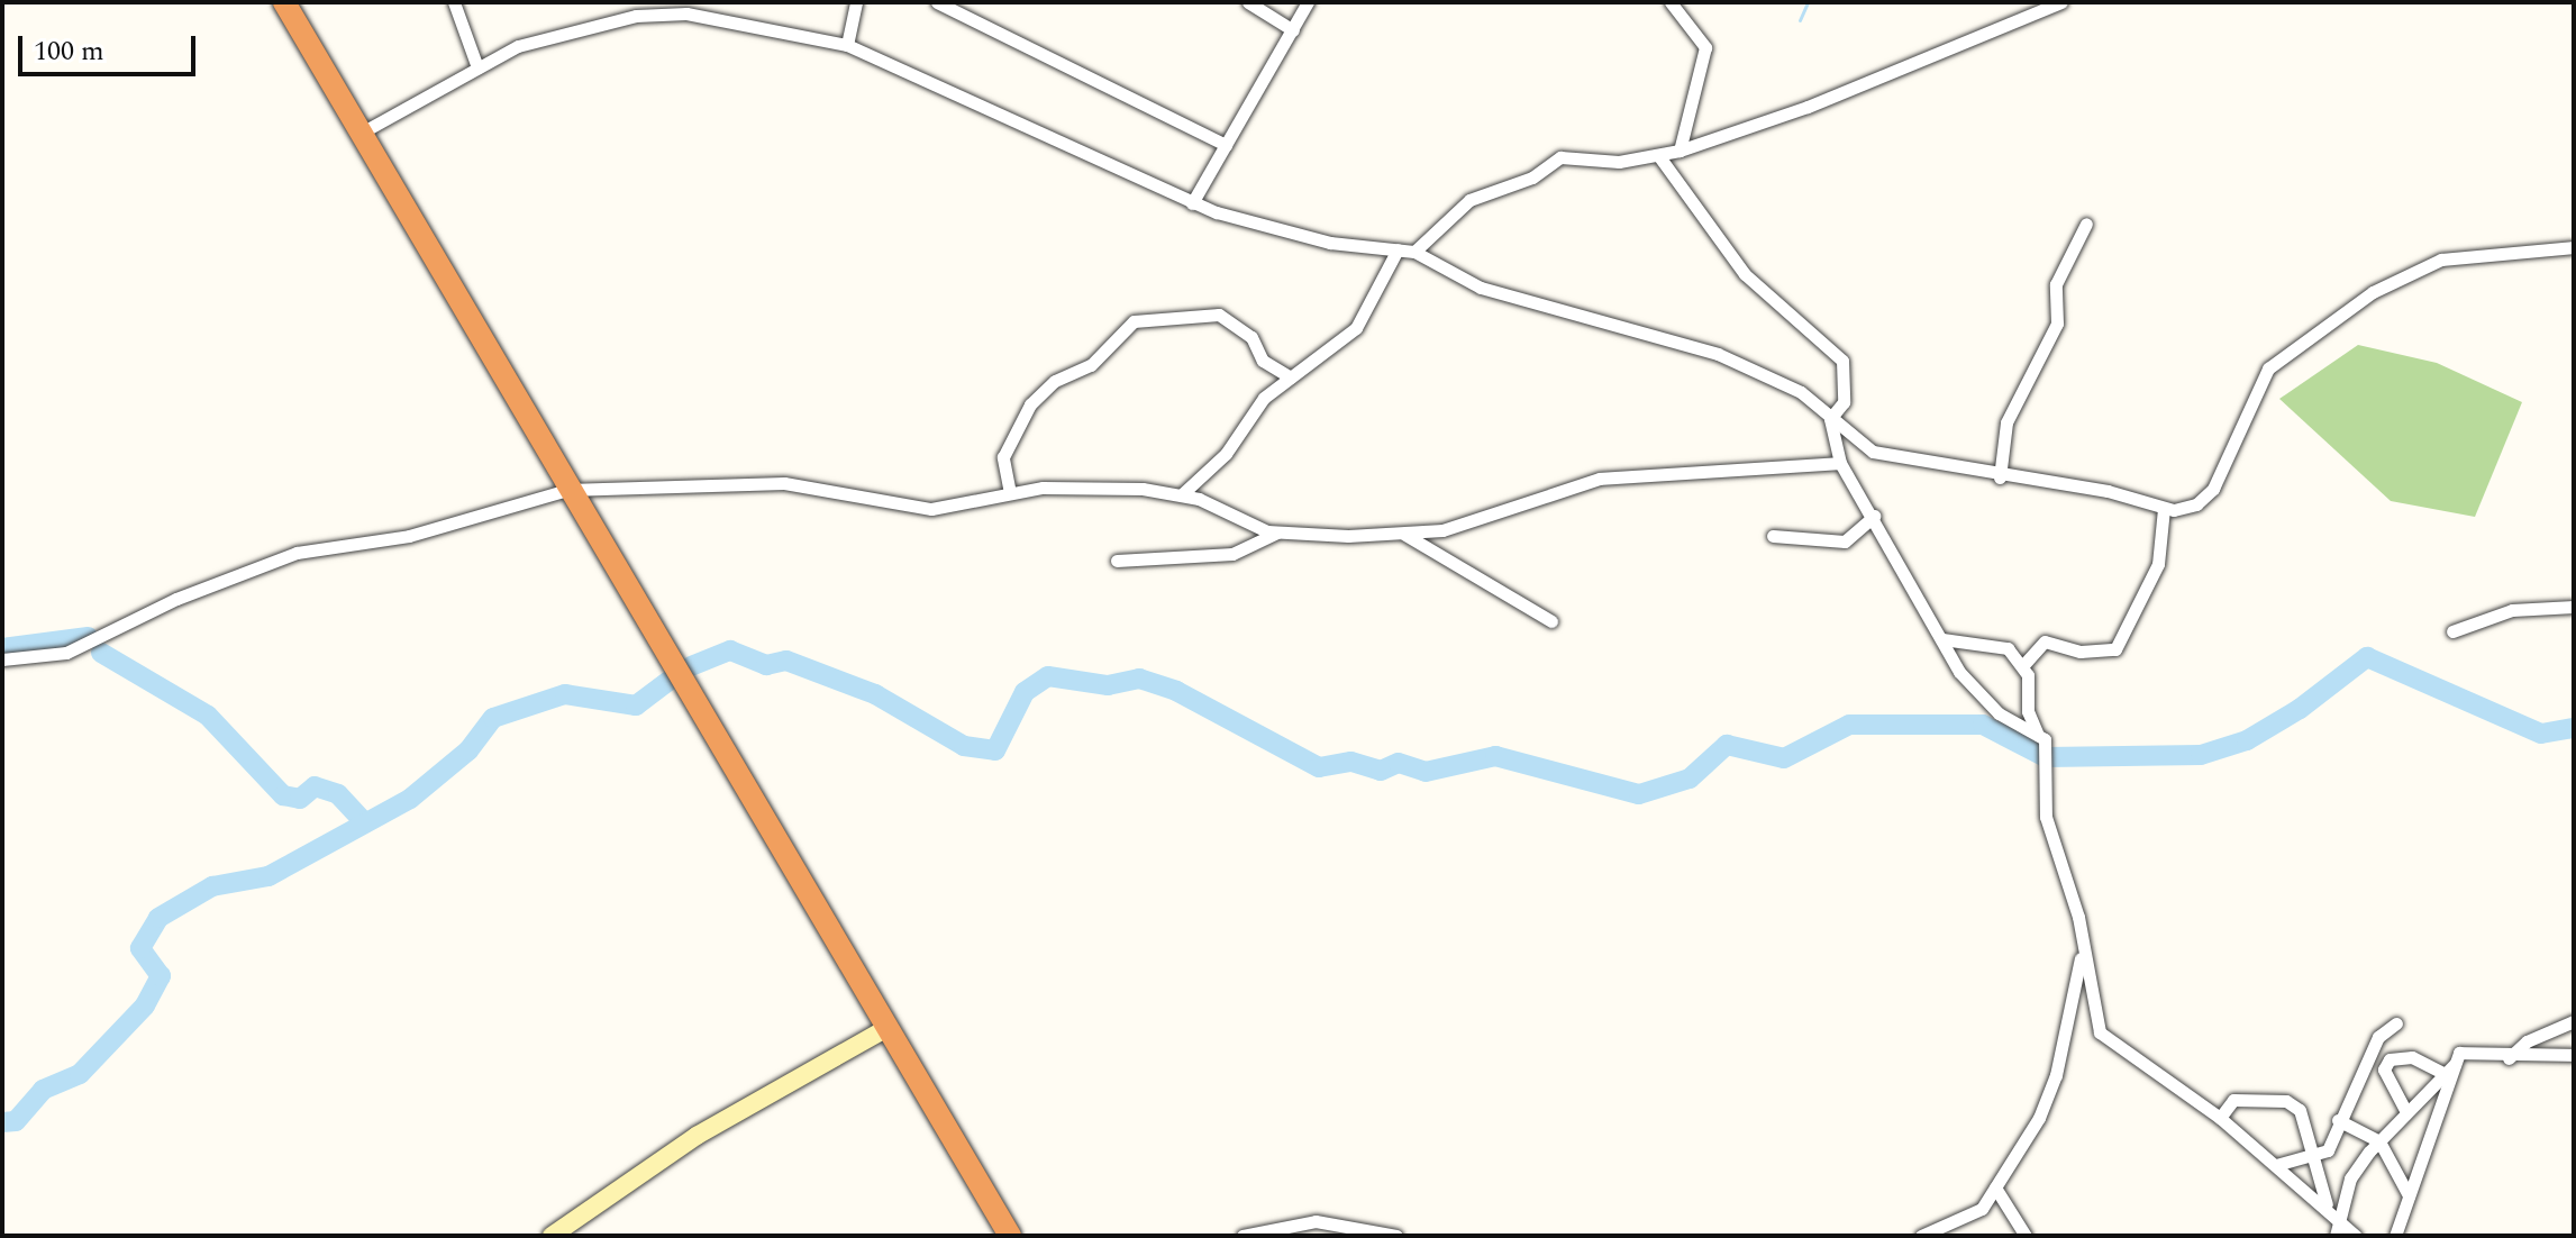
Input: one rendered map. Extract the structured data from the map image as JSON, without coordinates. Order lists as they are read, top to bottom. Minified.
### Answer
{"scale_bar":"100 m"}
